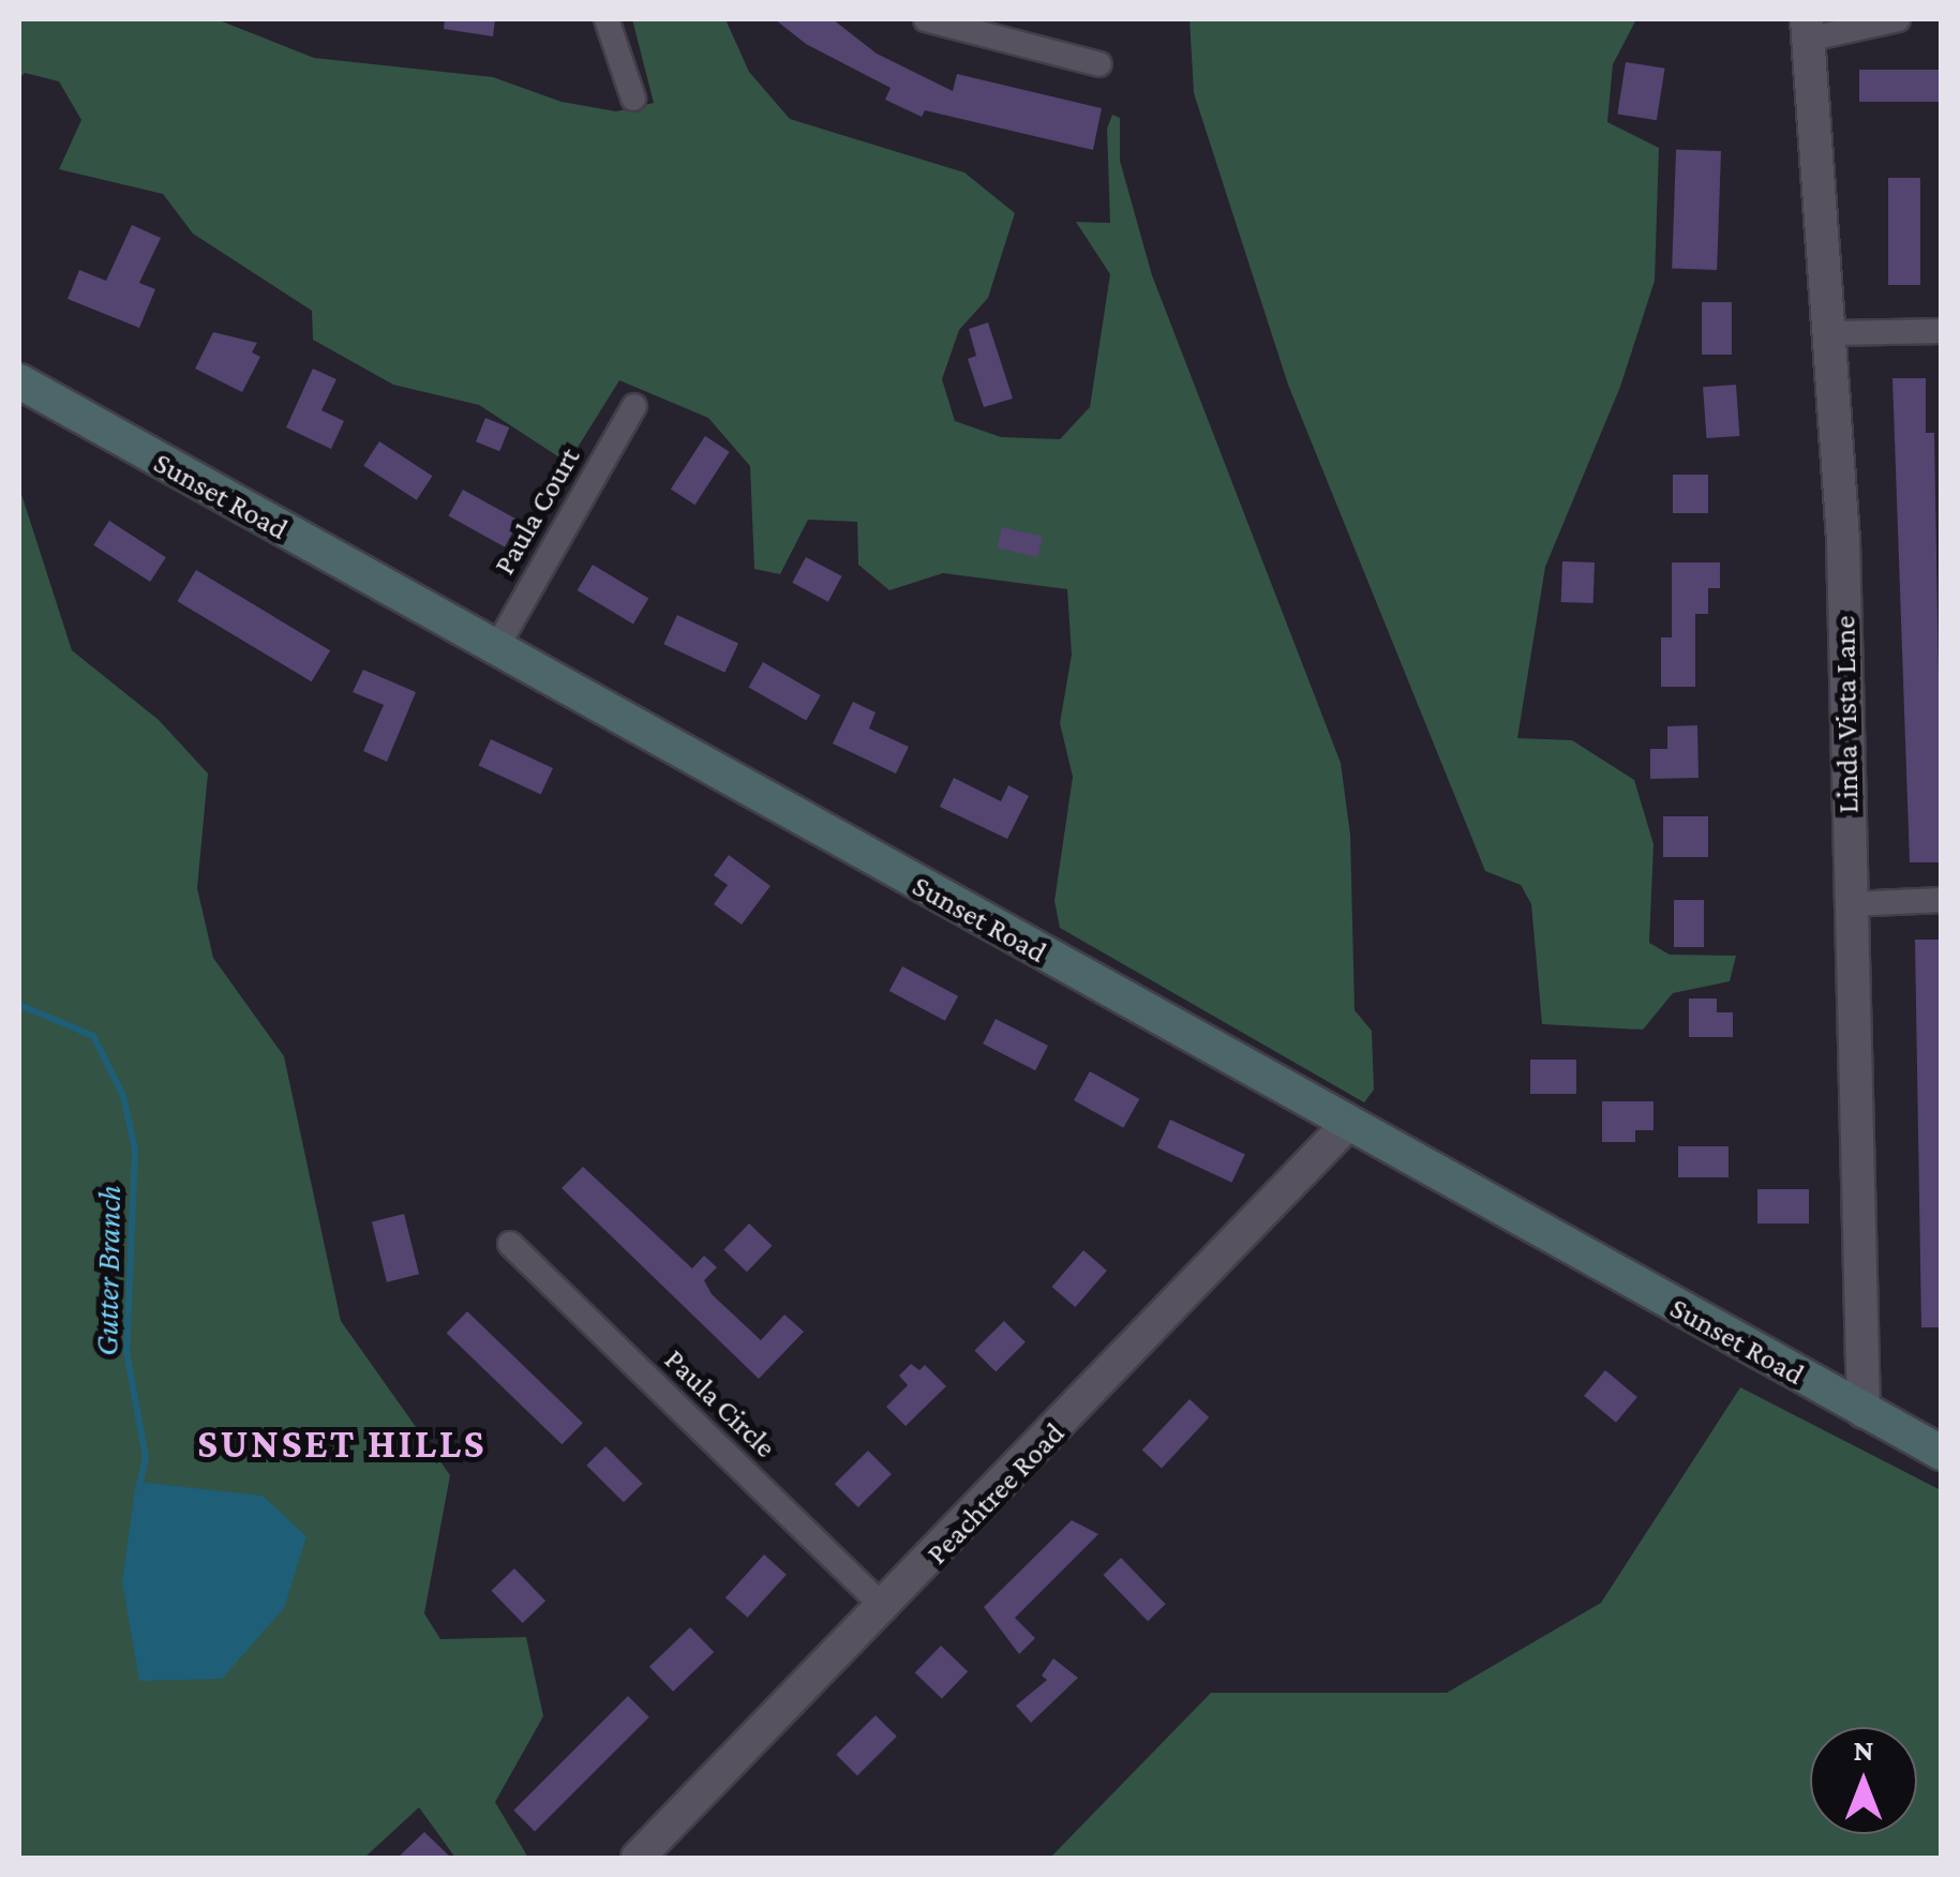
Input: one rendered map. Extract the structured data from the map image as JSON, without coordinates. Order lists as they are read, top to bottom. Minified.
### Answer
{"streets":{"main road":["Sunset Road"],"street":["Paula Court","Linda Vista Lane","Paula Circle","Peachtree Road"]},"crossings":[["Sunset Road","Paula Court"],["Sunset Road","Linda Vista Lane"],["Sunset Road","Peachtree Road"],["Paula Circle","Peachtree Road"]],"districts":["SUNSET HILLS"],"water":["Gutter Branch"],"north":"top"}
